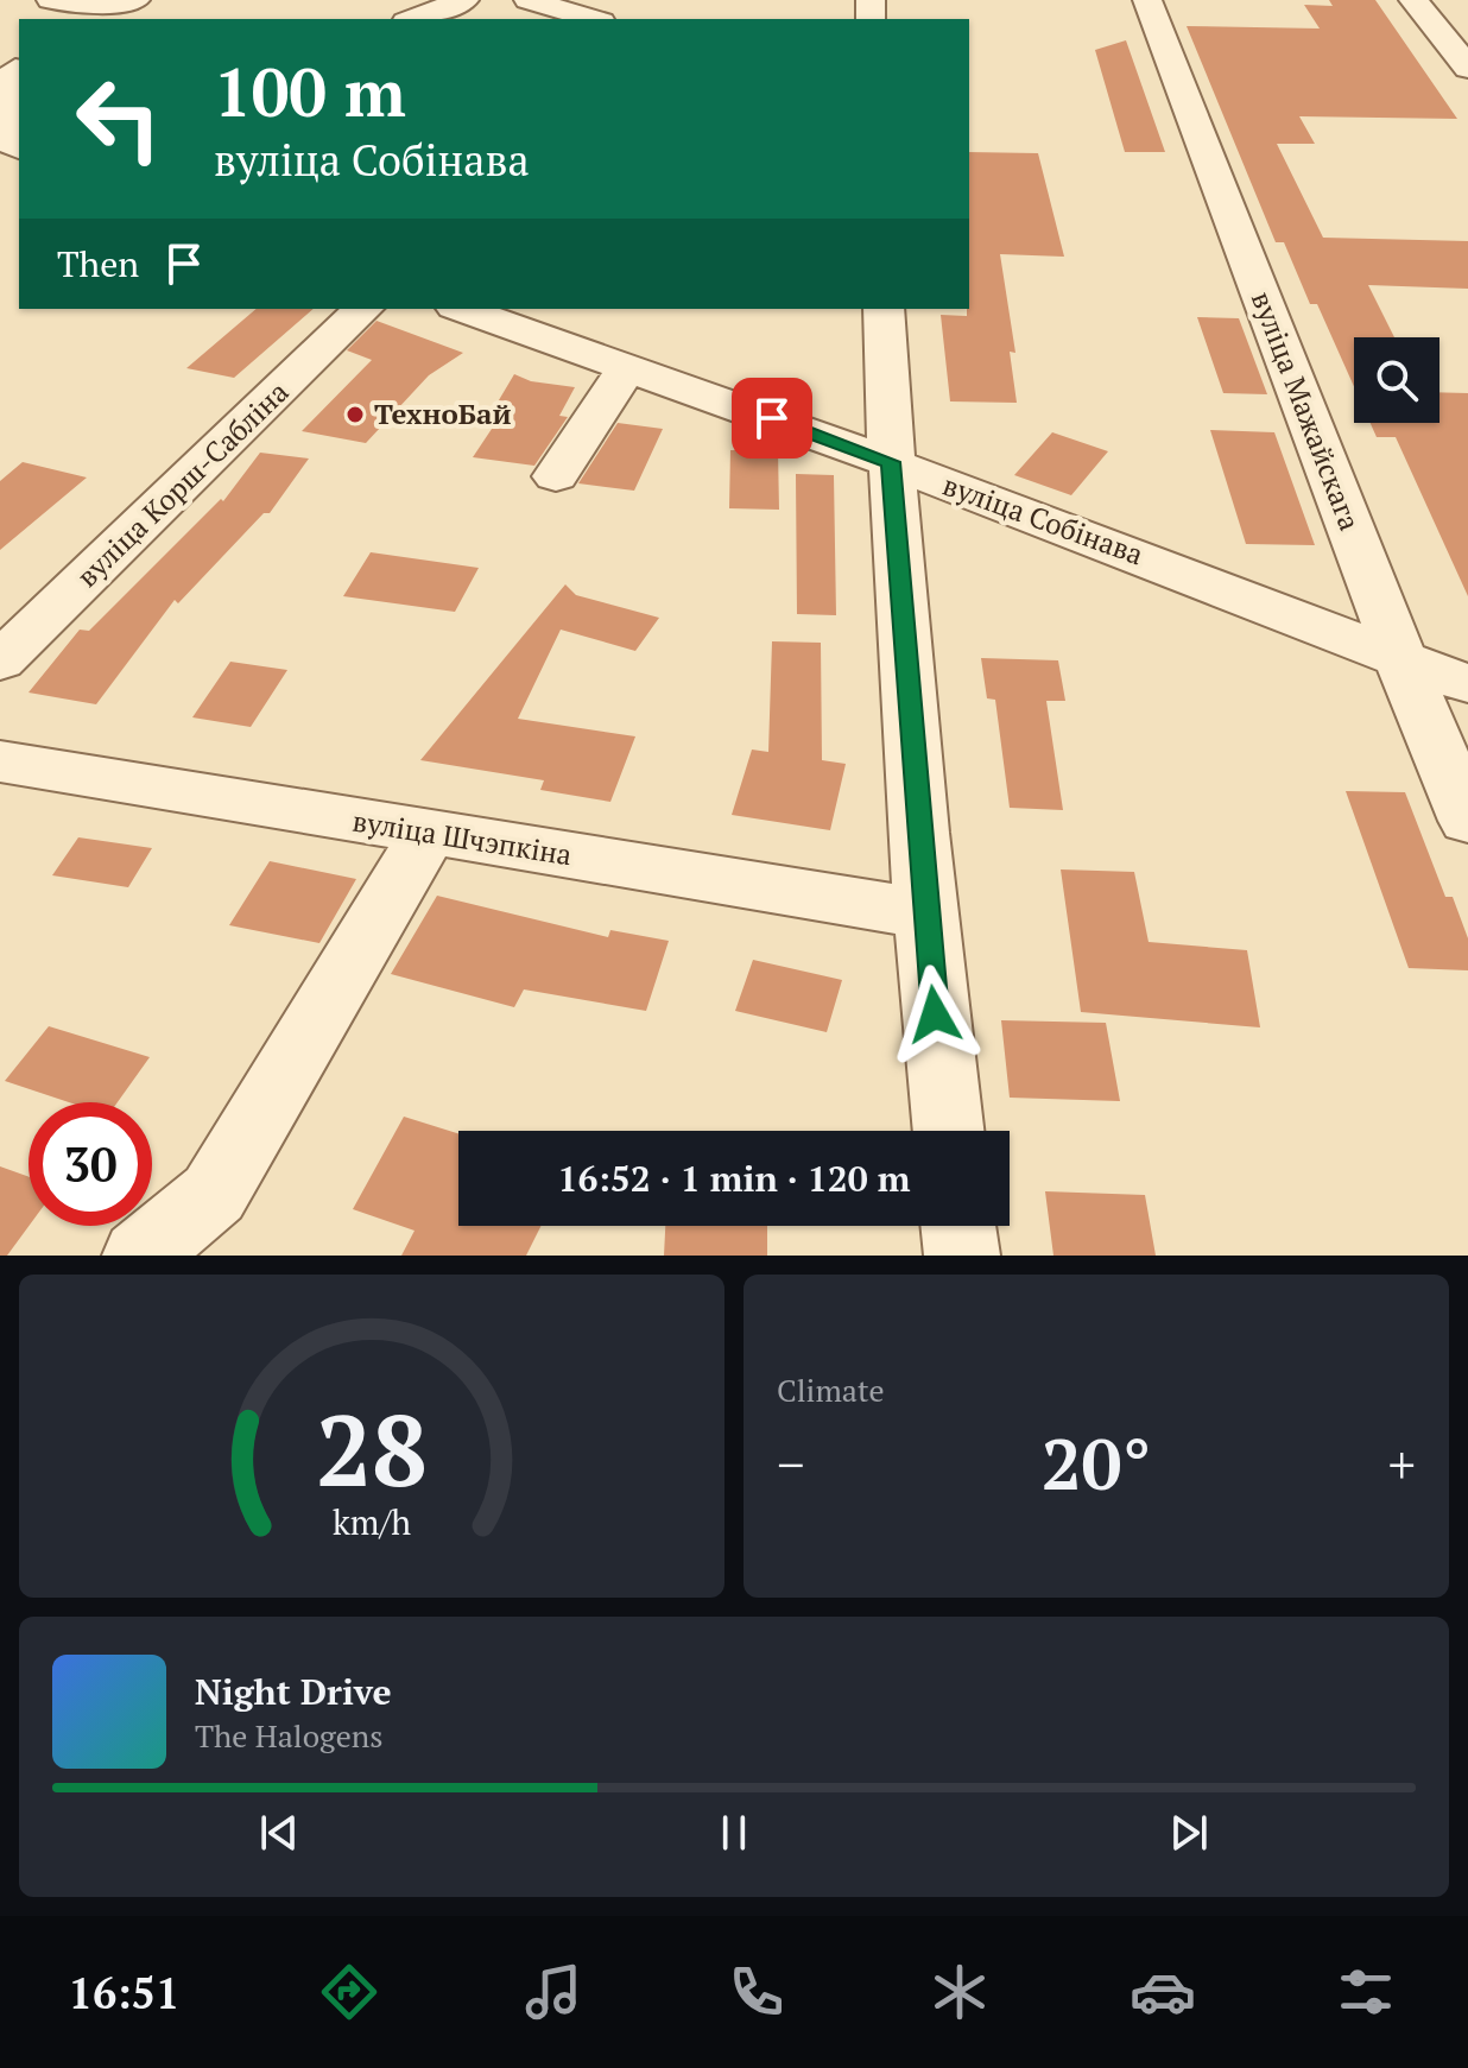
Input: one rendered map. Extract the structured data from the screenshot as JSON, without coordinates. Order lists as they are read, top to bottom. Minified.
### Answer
{"streets":{"street":["вуліца Мажайскага","вуліца Корш-Сабліна","вуліца Собінава","вуліца Шчэпкіна"]},"crossings":[["вуліца Мажайскага","вуліца Собінава"]],"places":["ТехноБай"],"page":{"turn":["100 m","вуліца Собінава"],"then":"Then","limit":"30","trip":"16:52 · 1 min · 120 m","tile":"Climate","heat":["−","20°","+"],"song":["Night Drive","The Halogens"],"tabs":"16:51","gauge":["28","km/h"]}}
